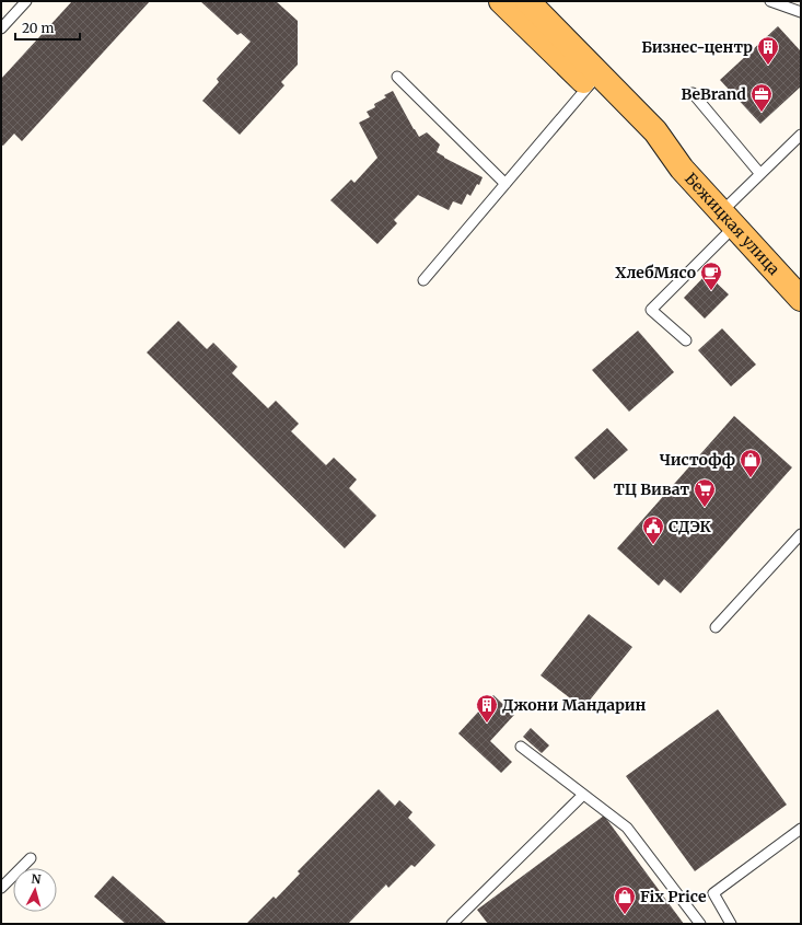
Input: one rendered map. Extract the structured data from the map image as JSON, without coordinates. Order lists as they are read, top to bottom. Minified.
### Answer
{"streets":{"main road":["Бежицкая улица"]},"places":{"building":["Бизнес-центр","Джони Мандарин"],"office":["BeBrand"],"cafe":["ХлебМясо"],"shop":["Чистофф","Fix Price"],"supermarket":["ТЦ Виват"],"public building":["СДЭК"]},"scale_bar":"20 m","north":"top"}
